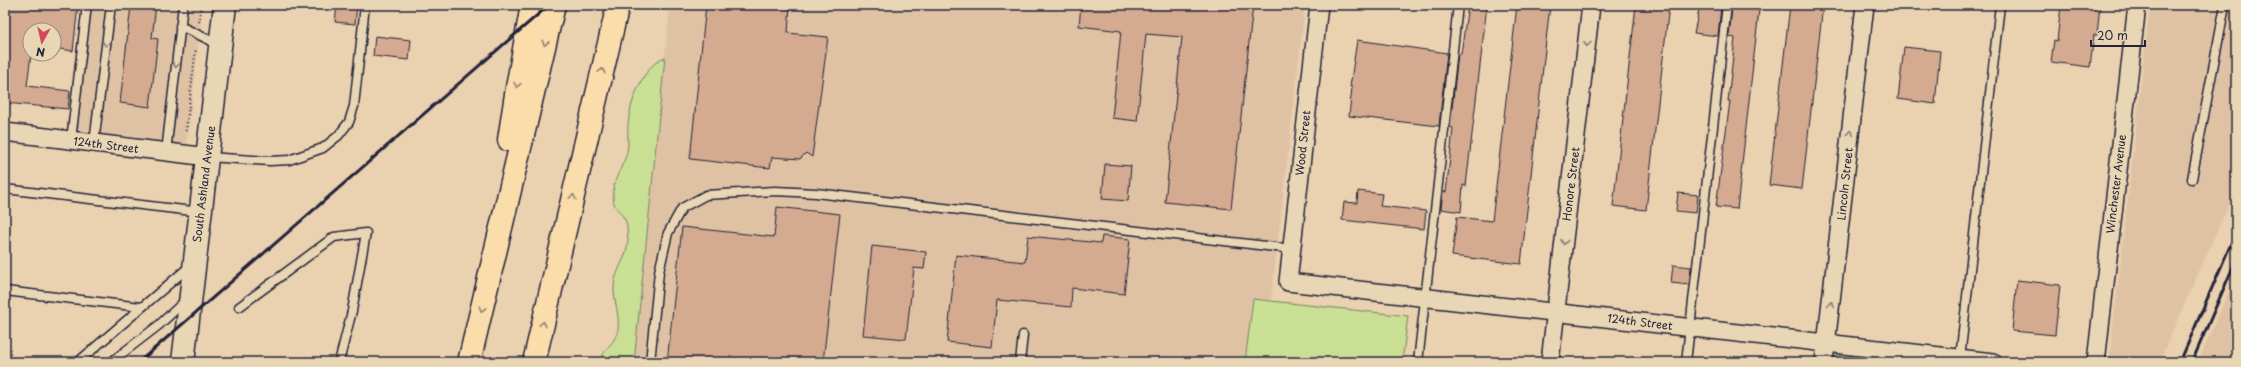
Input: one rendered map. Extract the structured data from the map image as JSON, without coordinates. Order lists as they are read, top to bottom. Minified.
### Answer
{"streets":{"main road":["South Ashland Avenue"],"street":["Wood Street","124th Street","Honore Street","Lincoln Street","Winchester Avenue"]},"crossings":[["Wood Street","124th Street"],["124th Street","South Ashland Avenue"],["124th Street","Honore Street"],["124th Street","Lincoln Street"]],"one_way":["Honore Street","Lincoln Street"],"scale_bar":"20 m","north":"bottom"}
